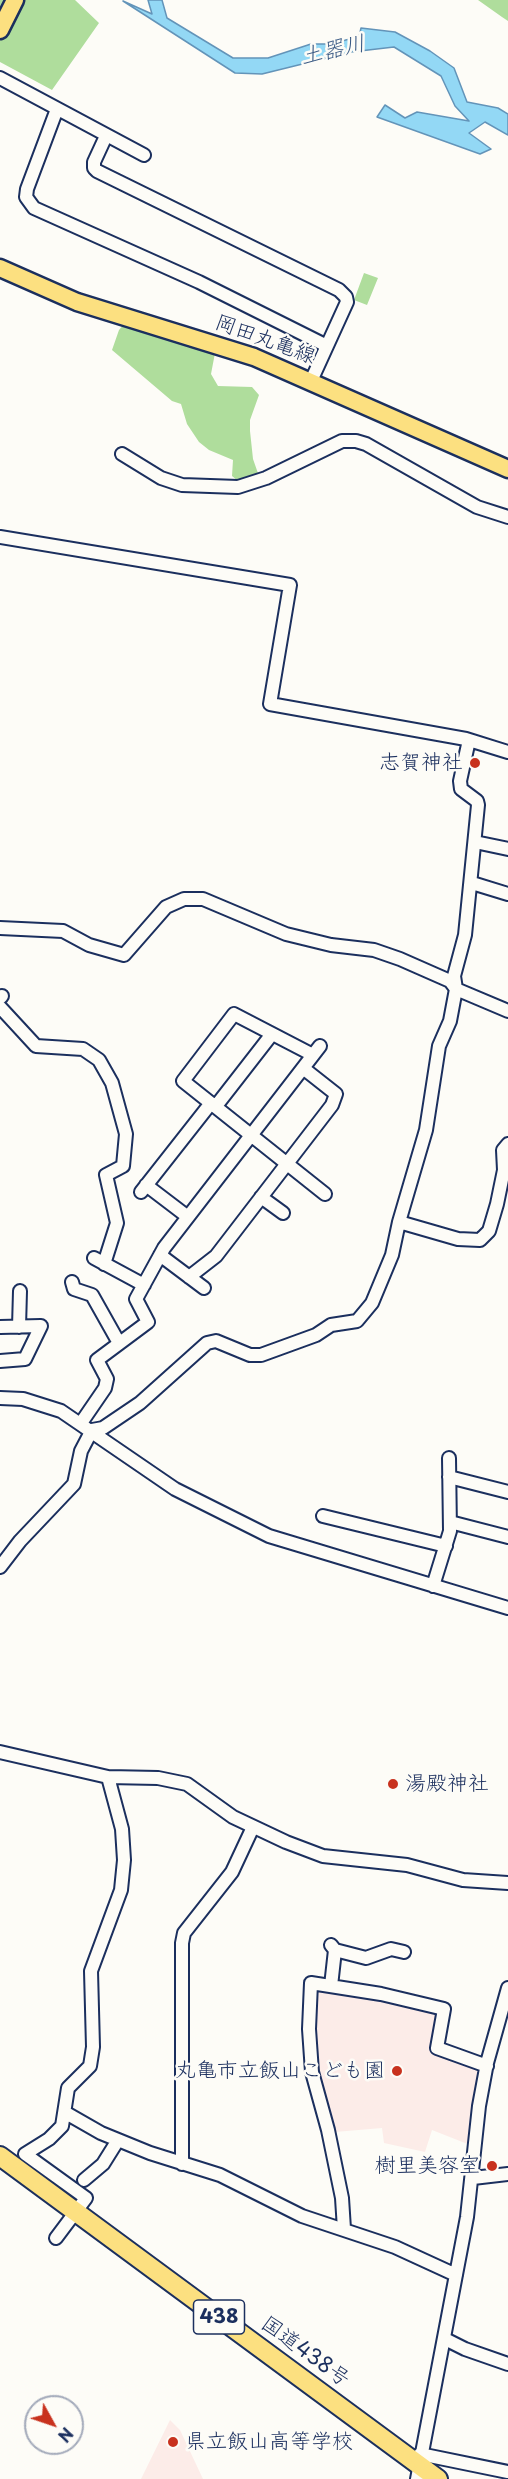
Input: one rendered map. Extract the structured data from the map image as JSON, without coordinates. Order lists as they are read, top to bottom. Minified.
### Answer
{"streets":{"highway":["438","国道438号"],"main road":["岡田丸亀線"]},"water":["土器川"],"places":["志賀神社","湯殿神社","丸亀市立飯山こども園","樹里美容室","県立飯山高等学校"],"north":"bottom right"}
